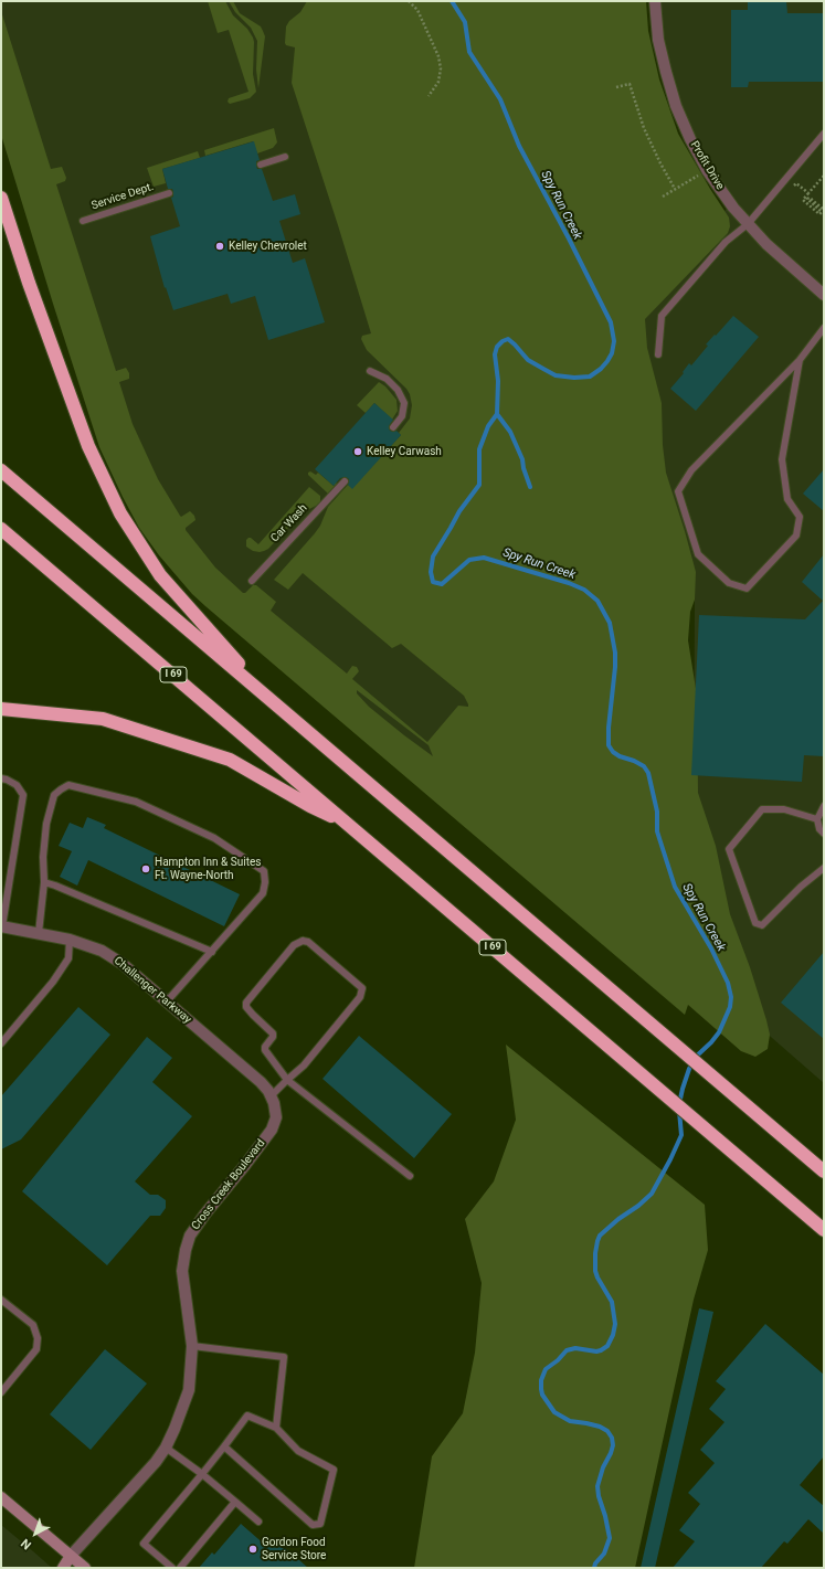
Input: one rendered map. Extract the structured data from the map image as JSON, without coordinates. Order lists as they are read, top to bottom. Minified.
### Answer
{"streets":{"highway":["I 69"],"main road":["Cross Creek Boulevard"],"street":["Profit Drive","Challenger Parkway"],"lane":["Service Dept.","Car Wash"]},"crossings":[["Challenger Parkway","Cross Creek Boulevard"]],"water":["Spy Run Creek"],"places":["Kelley Chevrolet","Kelley Carwash","Hampton Inn & Suites Ft. Wayne-North","Gordon Food Service Store"],"north":"bottom left"}
